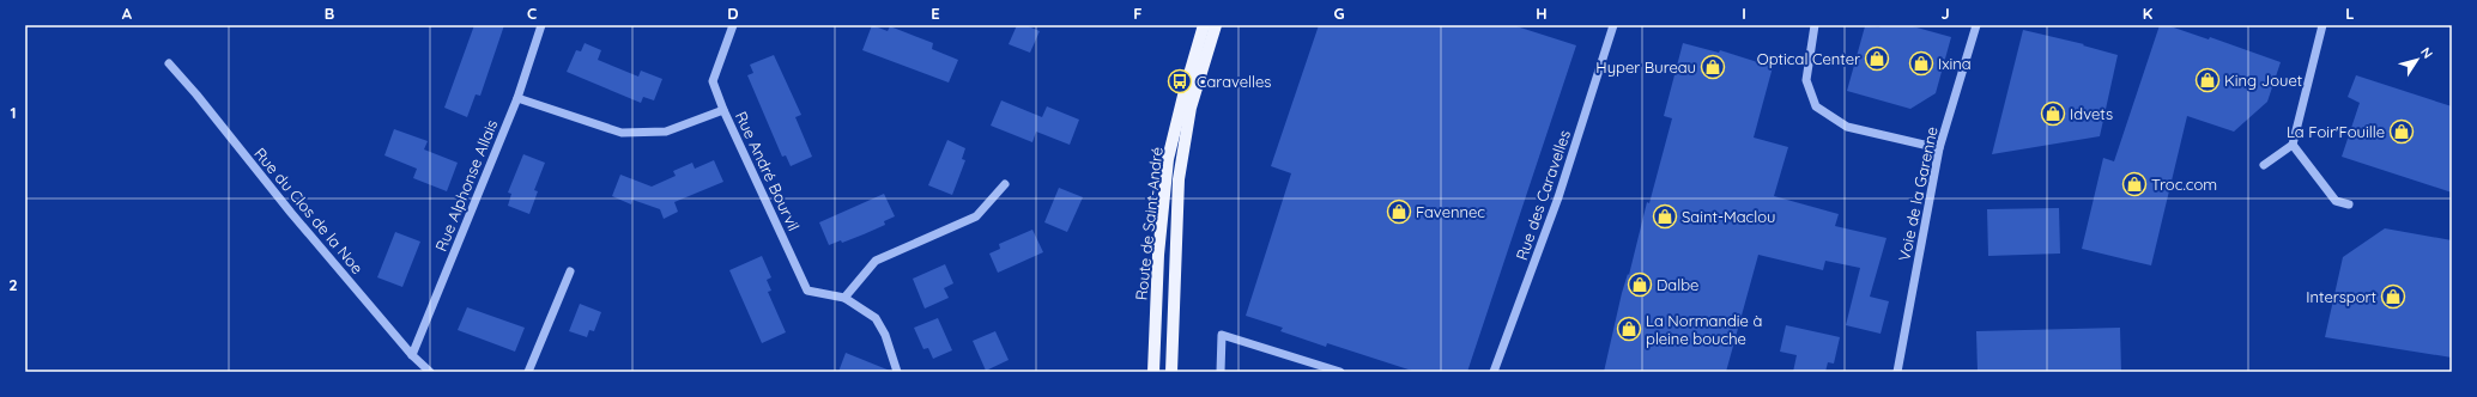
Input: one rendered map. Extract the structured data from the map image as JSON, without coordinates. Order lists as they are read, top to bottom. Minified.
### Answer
{"streets":{"main road":["Route de Saint-André"],"street":["Rue André Bourvil","Rue Alphonse Allais","Voie de la Garenne","Rue des Caravelles","Rue du Clos de la Noe"]},"crossings":[["Rue Alphonse Allais","Rue du Clos de la Noe"]],"places":{"shop":["Optical Center","Ixina","Hyper Bureau","King Jouet","Idvets","La Foir'Fouille","Troc.com","Favennec","Saint-Maclou","Dalbe","Intersport","La Normandie à pleine bouche"],"bus stop":["Caravelles"]},"north":"top right","grid":{"columns":["A","B","C","D","E","F","G","H","I","J","K","L"],"rows":["1","2"]}}
